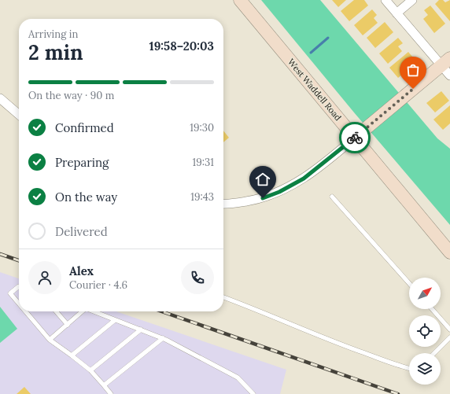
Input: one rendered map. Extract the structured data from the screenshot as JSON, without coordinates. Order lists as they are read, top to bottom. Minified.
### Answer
{"streets":{"main road":["West Waddell Road"]},"north":"top right","page":{"heading":["2 min","Arriving in","19:58–20:03"],"panel":["Alex","Courier · 4.6"],"bar":"On the way · 90 m","list":[["Confirmed","19:30"],["Preparing","19:31"],["On the way","19:43"],"Delivered"]}}
